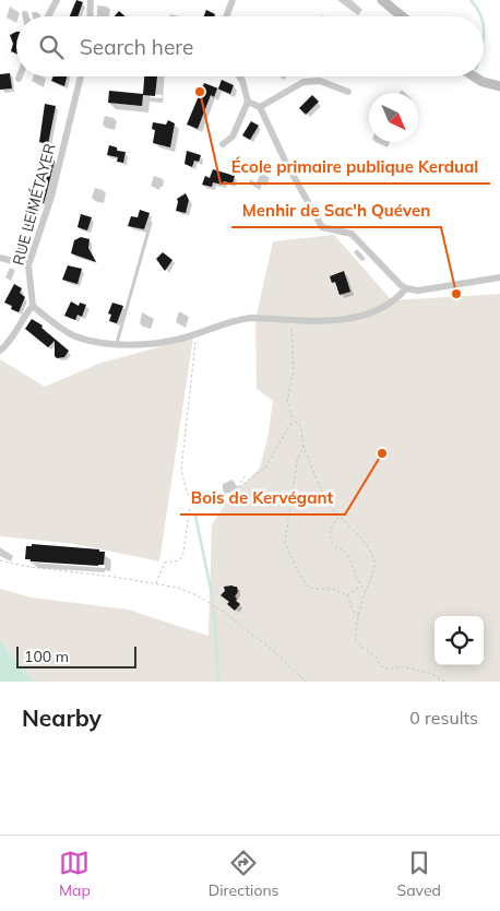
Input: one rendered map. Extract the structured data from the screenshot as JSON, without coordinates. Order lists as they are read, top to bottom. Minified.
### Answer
{"streets":{"street":["RUE LE MÉTAYER"]},"places":["École primaire publique Kerdual","Menhir de Sac'h Quéven","Bois de Kervégant"],"scale_bar":"100 m","north":"bottom right","page":{"search":"Search here","scale":"100 m","heading":["Nearby","0 results"],"nav":["Map","Directions","Saved"]}}
